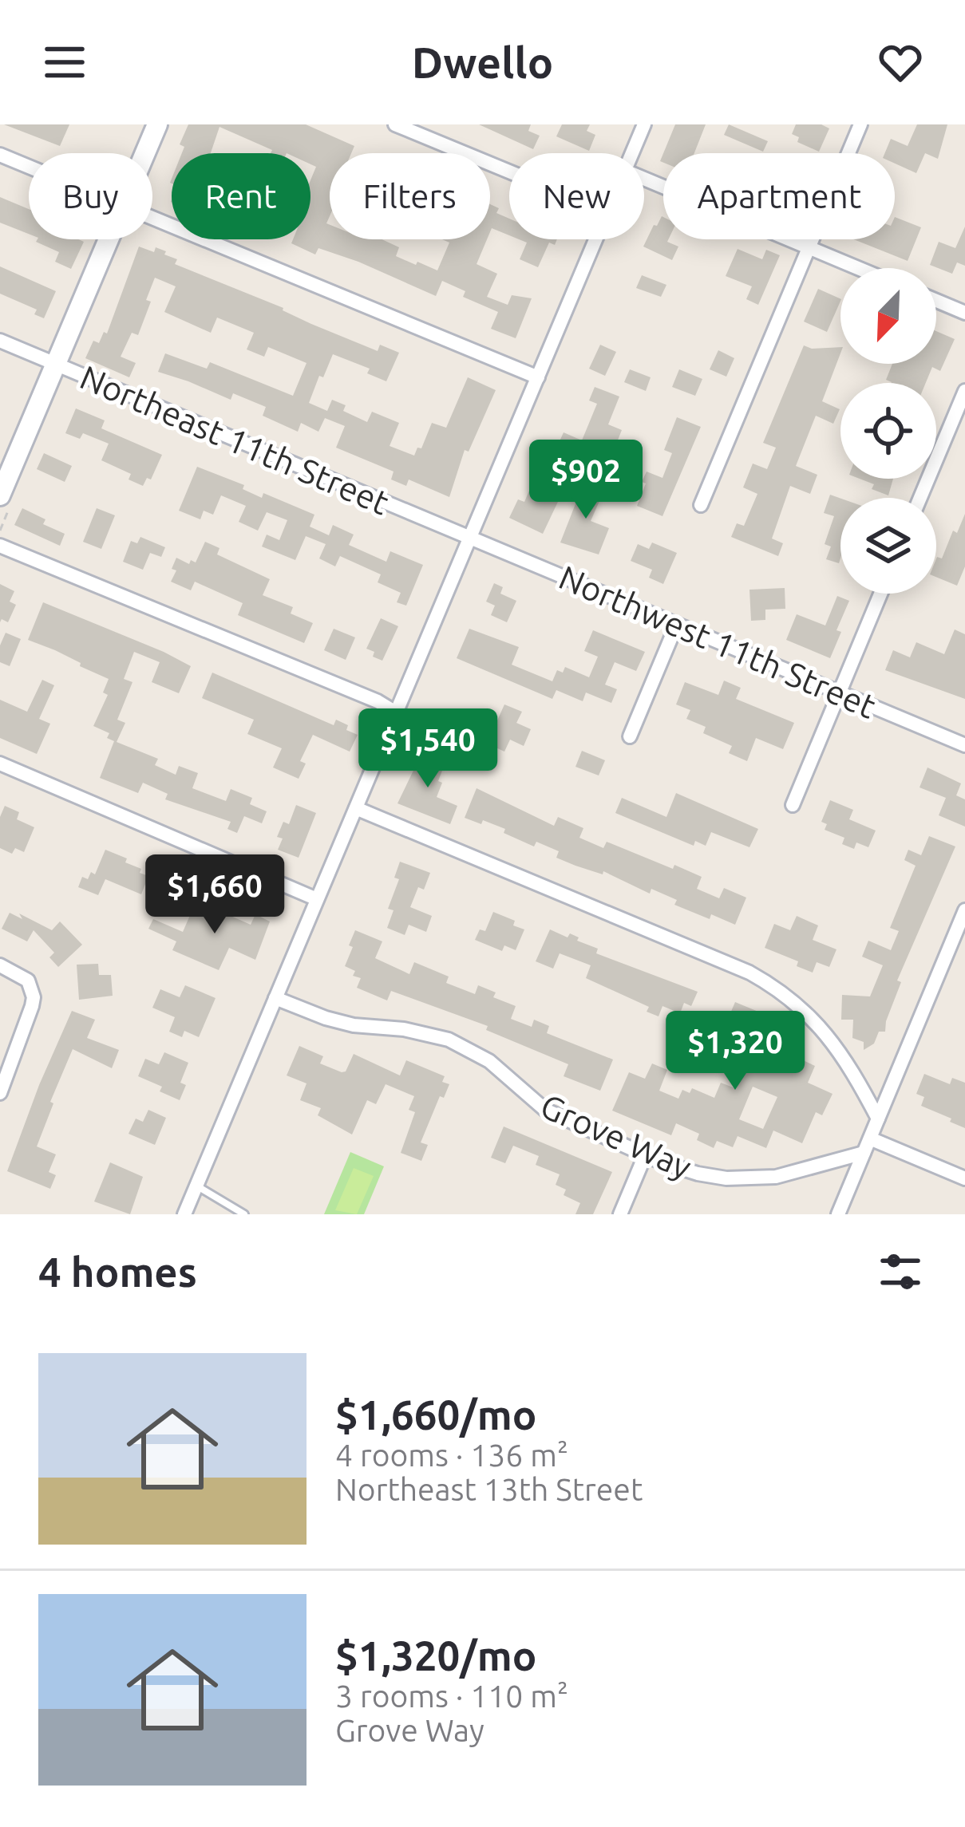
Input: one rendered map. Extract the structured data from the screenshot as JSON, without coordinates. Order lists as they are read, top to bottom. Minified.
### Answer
{"streets":{"street":["Northeast 11th Street","Northwest 11th Street","Grove Way"]},"crossings":[["Northeast 11th Street","Northwest 11th Street"]],"north":"bottom left","page":{"header":"Dwello","chip":["Buy","Rent","Filters","New","Apartment"],"price":["$902","$1,540","$1,660","$1,320"],"heading":"4 homes","list":[{"name":"$1,660/mo","note":"4 rooms · 136 m² · Northeast 13th Street"},{"name":"$1,320/mo","note":"3 rooms · 110 m² · Grove Way"}]}}
